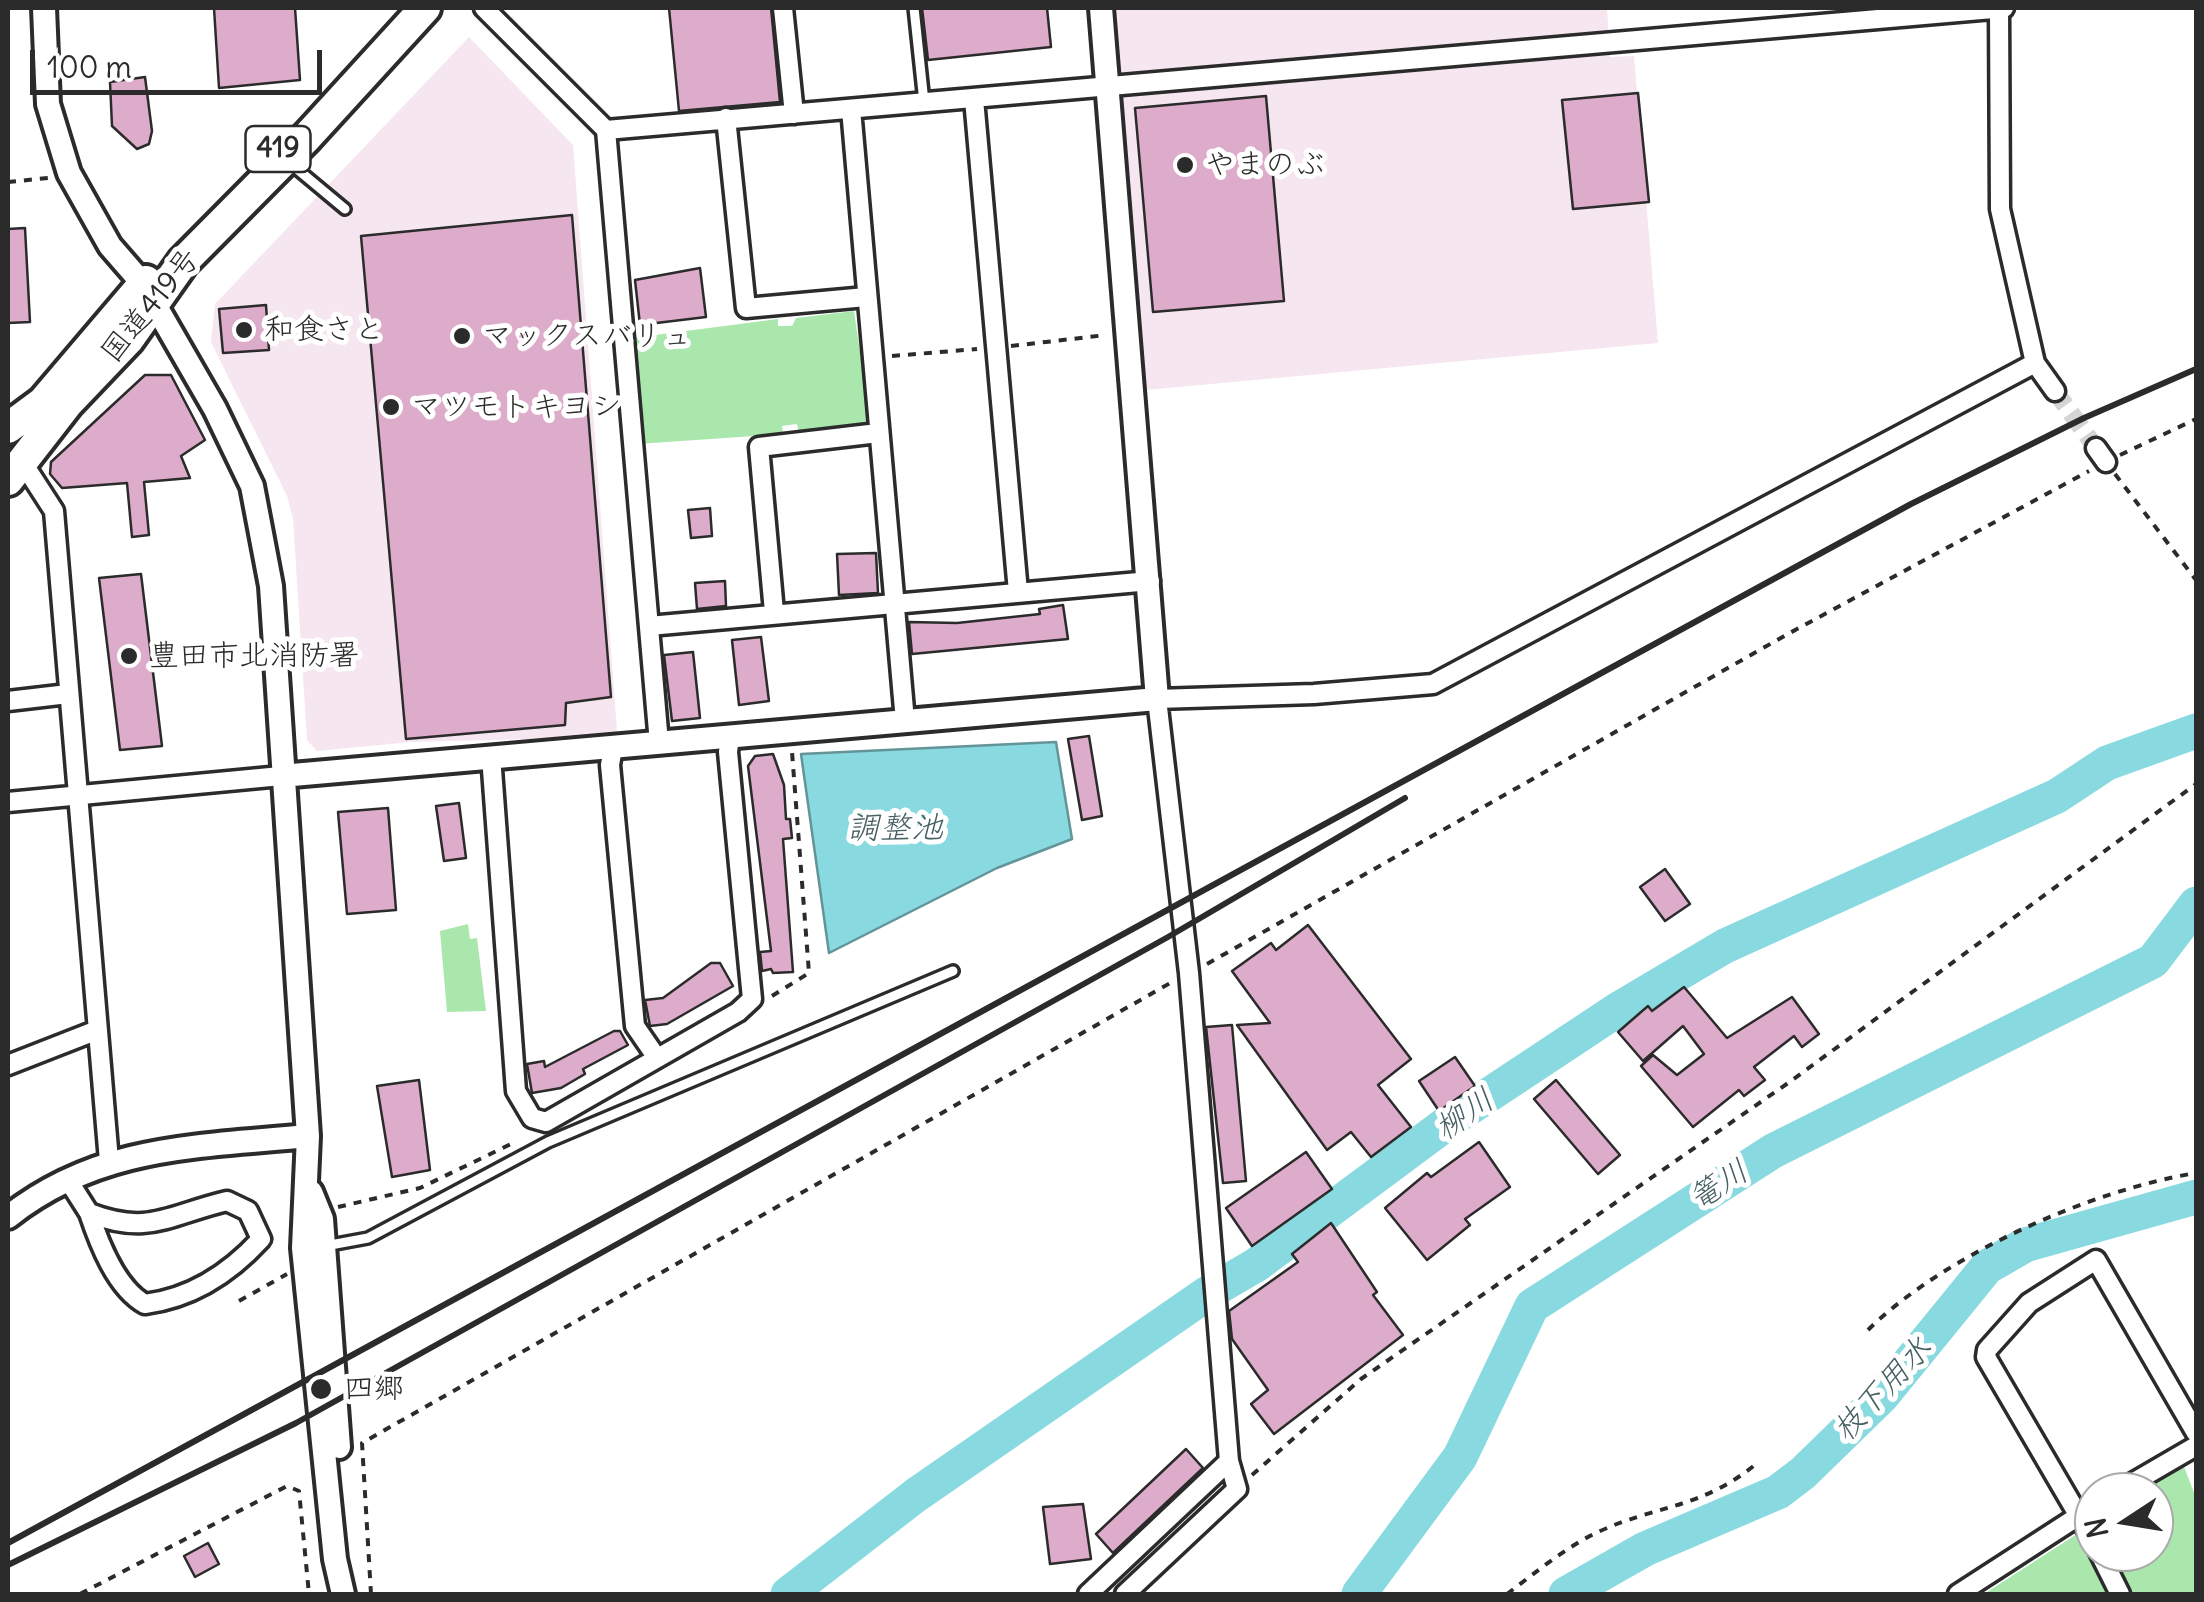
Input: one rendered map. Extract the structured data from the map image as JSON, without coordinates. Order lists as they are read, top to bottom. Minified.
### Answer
{"streets":{"highway":["419","国道419号"]},"water":["調整池","柳川","篭川","枝下用水"],"places":["やまのぶ","和食さと","マックスバリュ","マツモトキヨシ","豊田市北消防署","四郷"],"scale_bar":"100 m","north":"left"}
